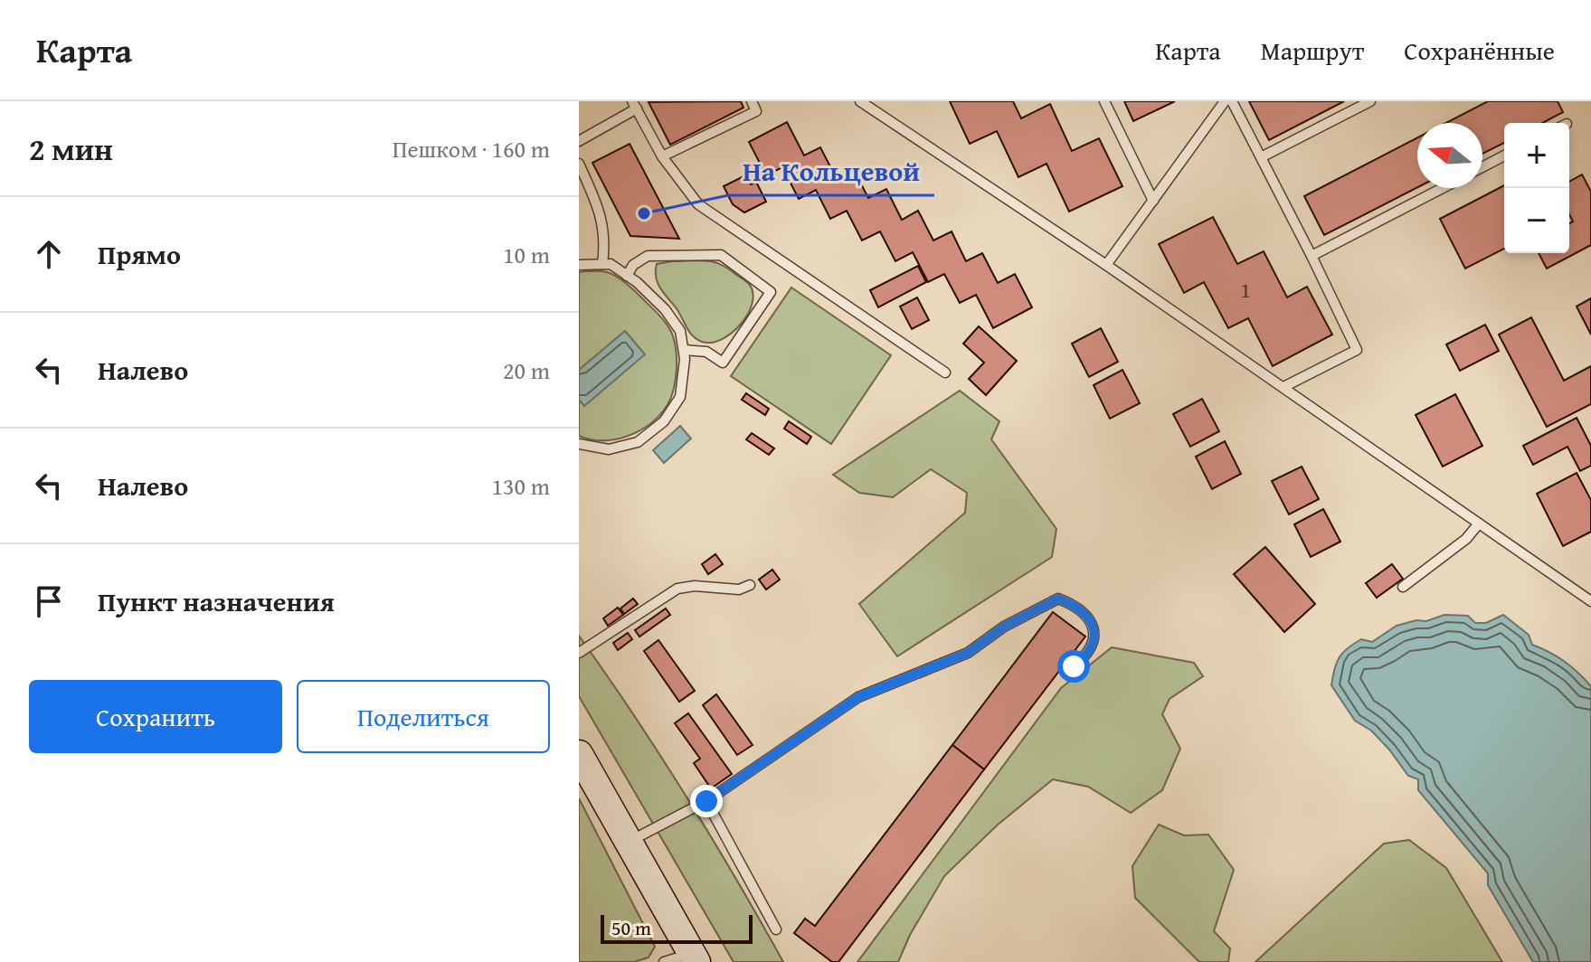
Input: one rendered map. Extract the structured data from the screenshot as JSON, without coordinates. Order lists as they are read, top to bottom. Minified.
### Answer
{"places":["На Кольцевой"],"house_numbers":["1"],"scale_bar":"50 m","north":"left","page":{"header":"Карта","nav":["Карта","Маршрут","Сохранённые"],"heading":["2 мин","Пешком · 160 m"],"map_buttons":["+","−"],"list":[["Прямо","10 m"],["Налево","20 m"],["Налево","130 m"],"Пункт назначения"],"buttons":["Сохранить","Поделиться"],"scale":"50 m"}}
